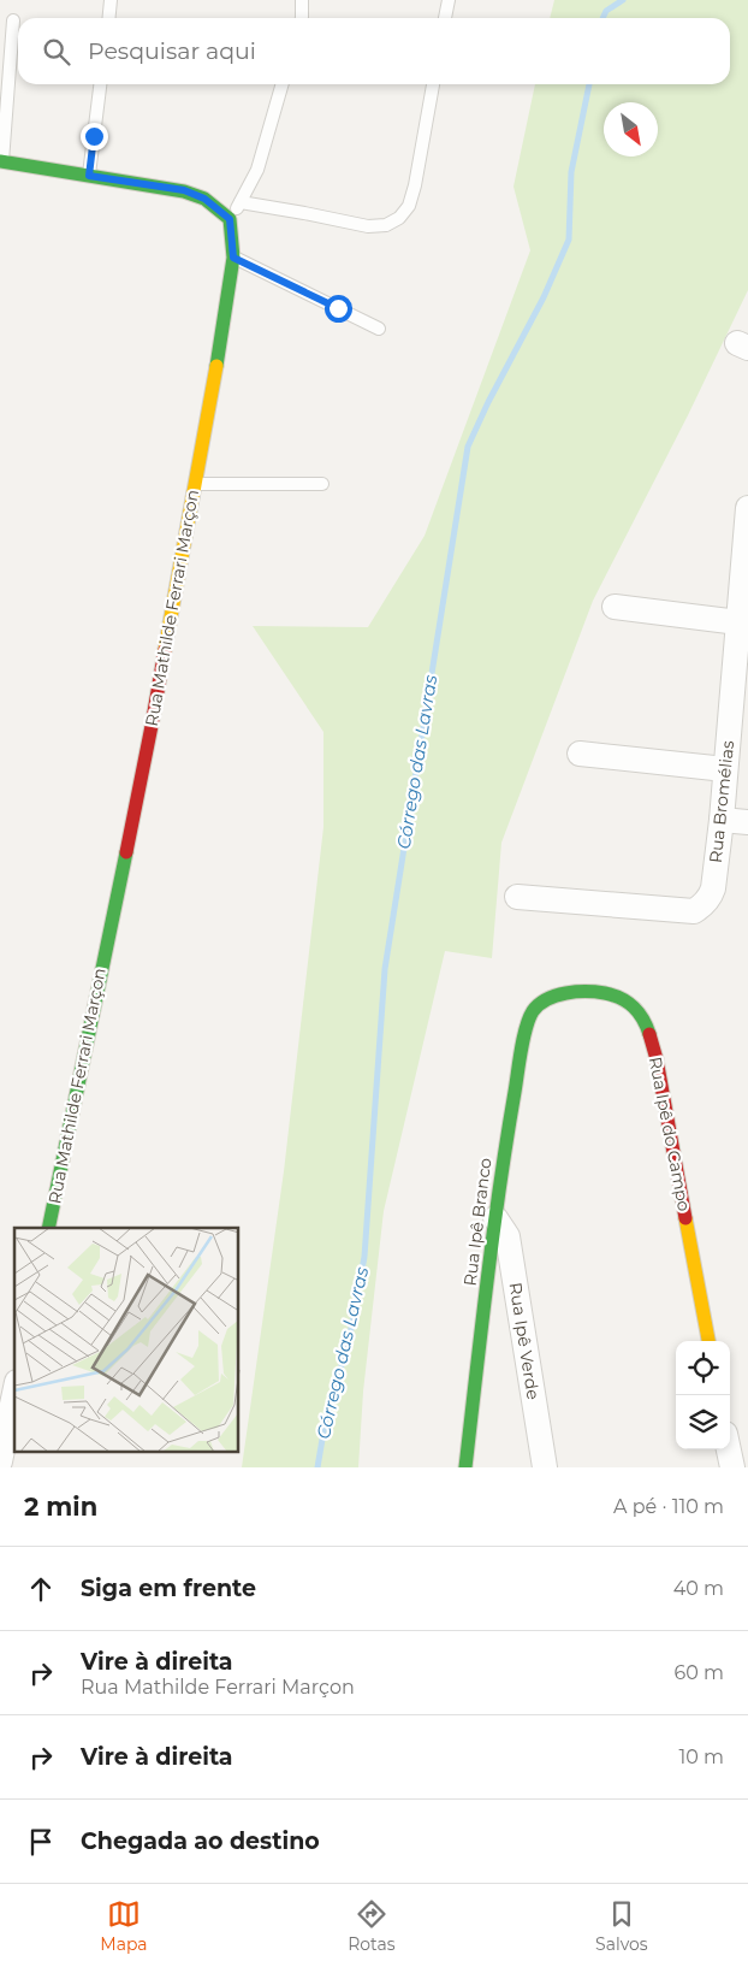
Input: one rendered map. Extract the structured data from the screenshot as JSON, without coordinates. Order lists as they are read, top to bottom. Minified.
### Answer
{"streets":{"street":["Rua Mathilde Ferrari Marçon","Rua Bromélias","Rua Ipê do Campo","Rua Ipê Branco","Rua Ipê Verde"]},"crossings":[["Rua Ipê do Campo","Rua Ipê Branco"],["Rua Ipê Branco","Rua Ipê Verde"]],"water":["Córrego das Lavras"],"north":"bottom right","page":{"search":"Pesquisar aqui","heading":["2 min","A pé · 110 m"],"list":[["Siga em frente","40 m"],["Vire à direita","Rua Mathilde Ferrari Marçon","60 m"],["Vire à direita","10 m"],"Chegada ao destino"],"nav":["Mapa","Rotas","Salvos"]}}
